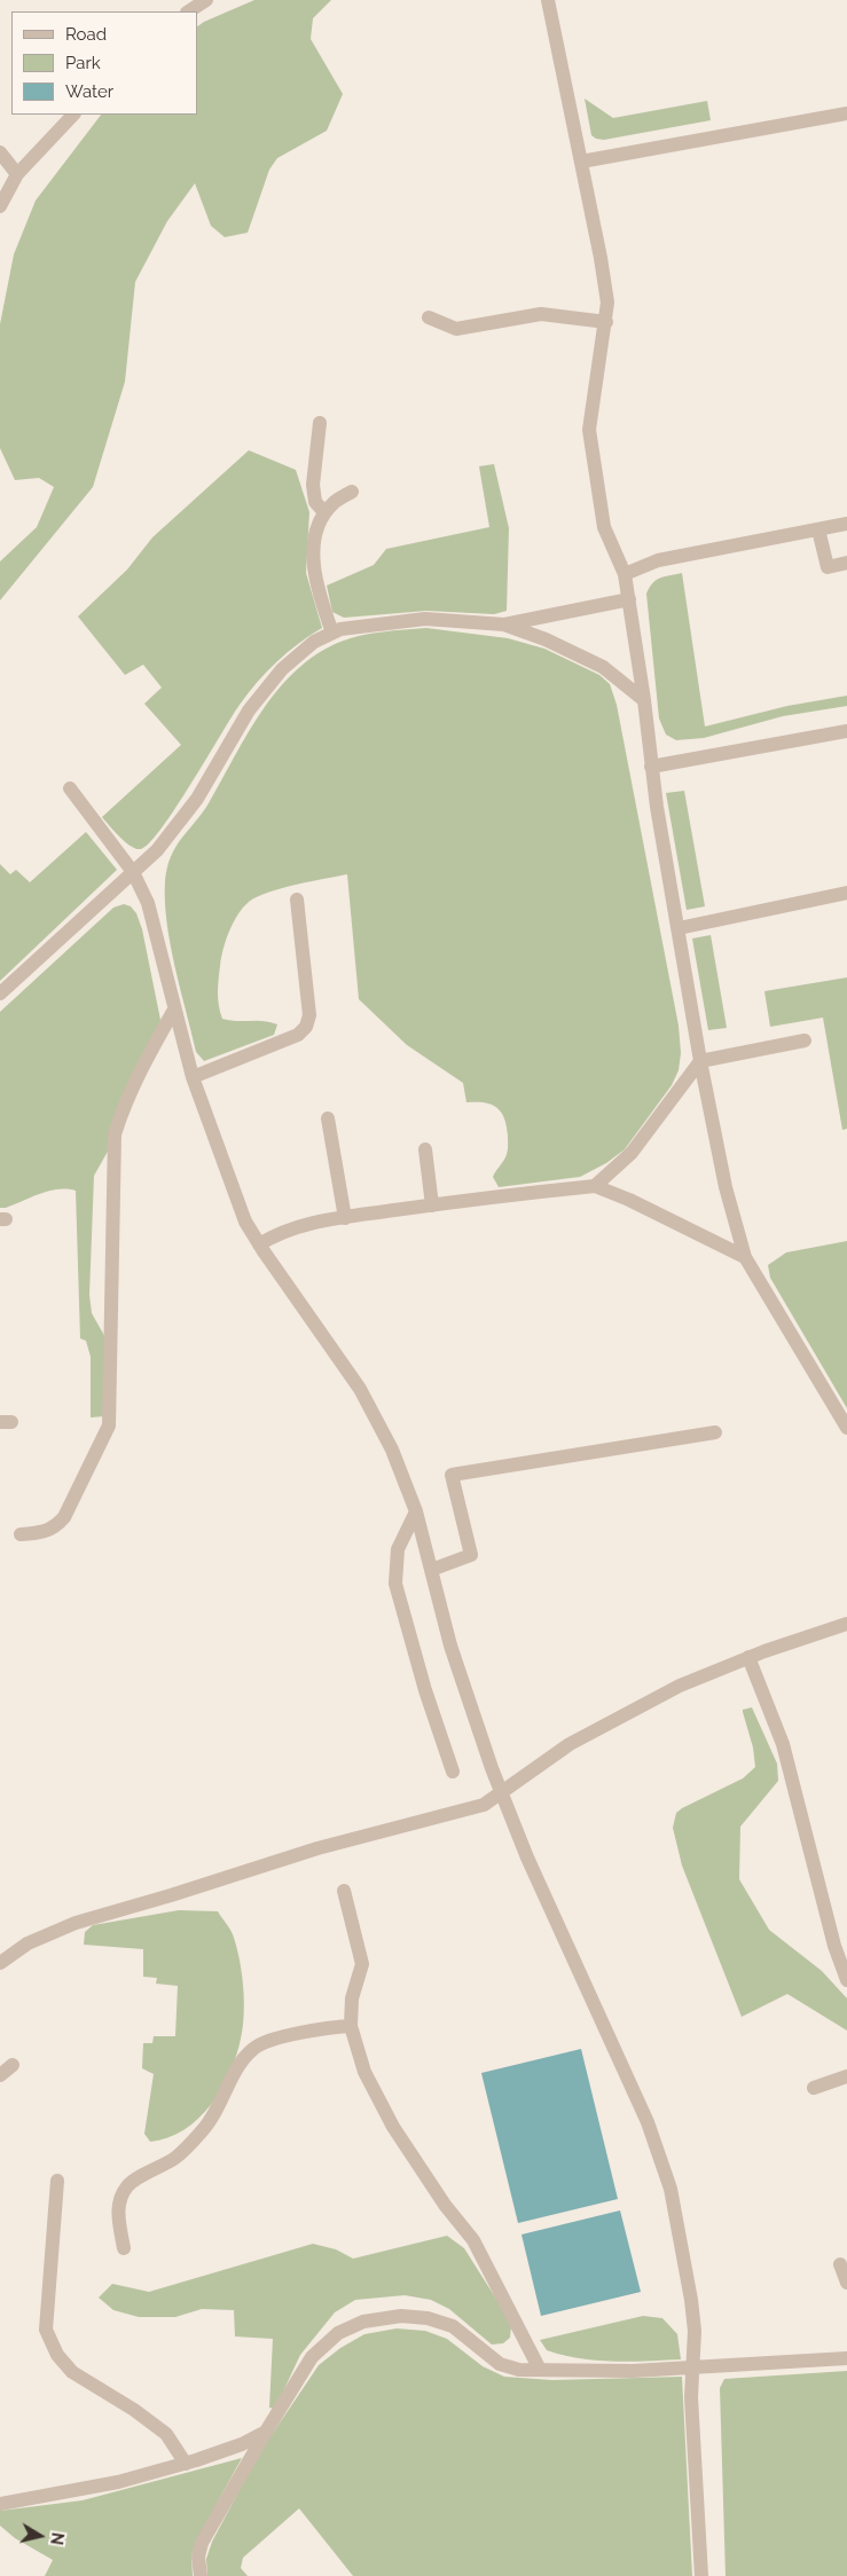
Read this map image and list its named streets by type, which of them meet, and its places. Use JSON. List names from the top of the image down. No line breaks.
{"legend":["Road","Park","Water"],"north":"right"}
